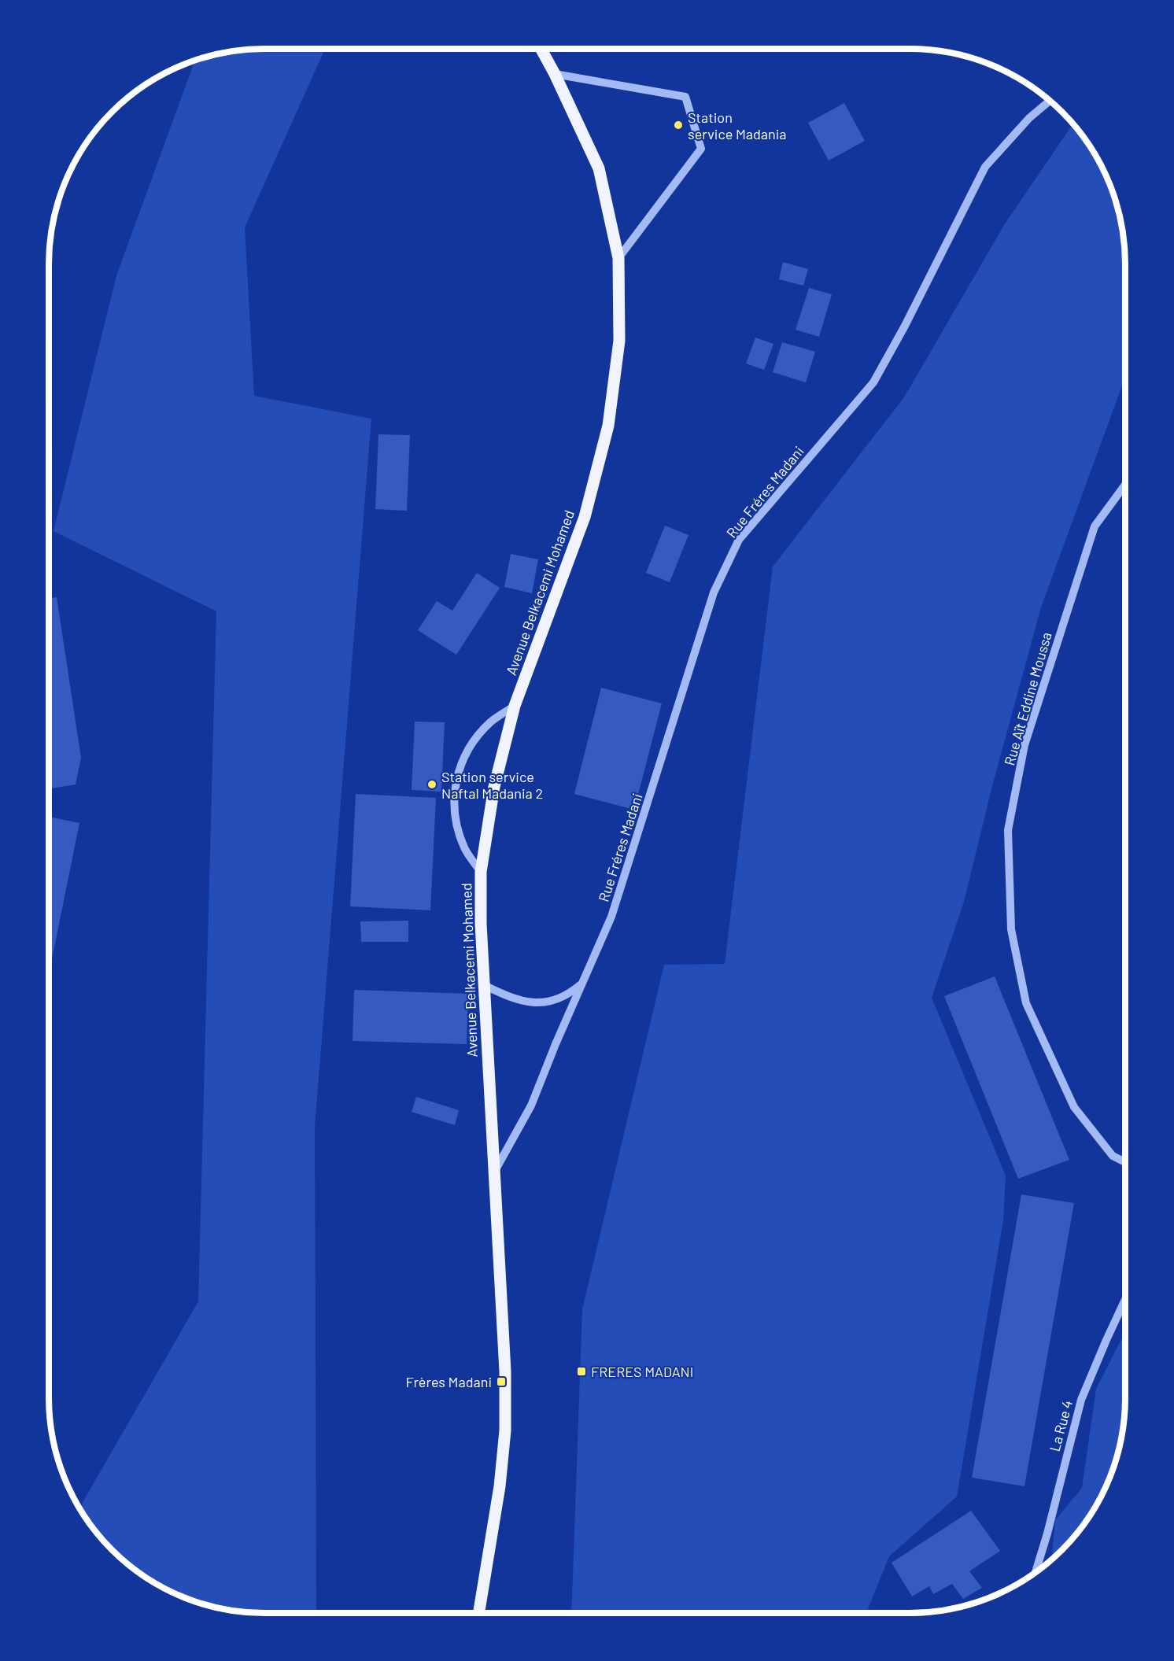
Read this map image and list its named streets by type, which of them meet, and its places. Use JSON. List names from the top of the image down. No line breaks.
{"streets":{"main road":["Avenue Belkacemi Mohamed"],"street":["Rue Fréres Madani","Rue Aït Eddine Moussa","La Rue 4"]},"crossings":[["Rue Fréres Madani","Avenue Belkacemi Mohamed"]],"places":{"other":["Station service Madania","Station service Naftal Madania 2"],"transit":["FRERES MADANI","Frères Madani"]}}
